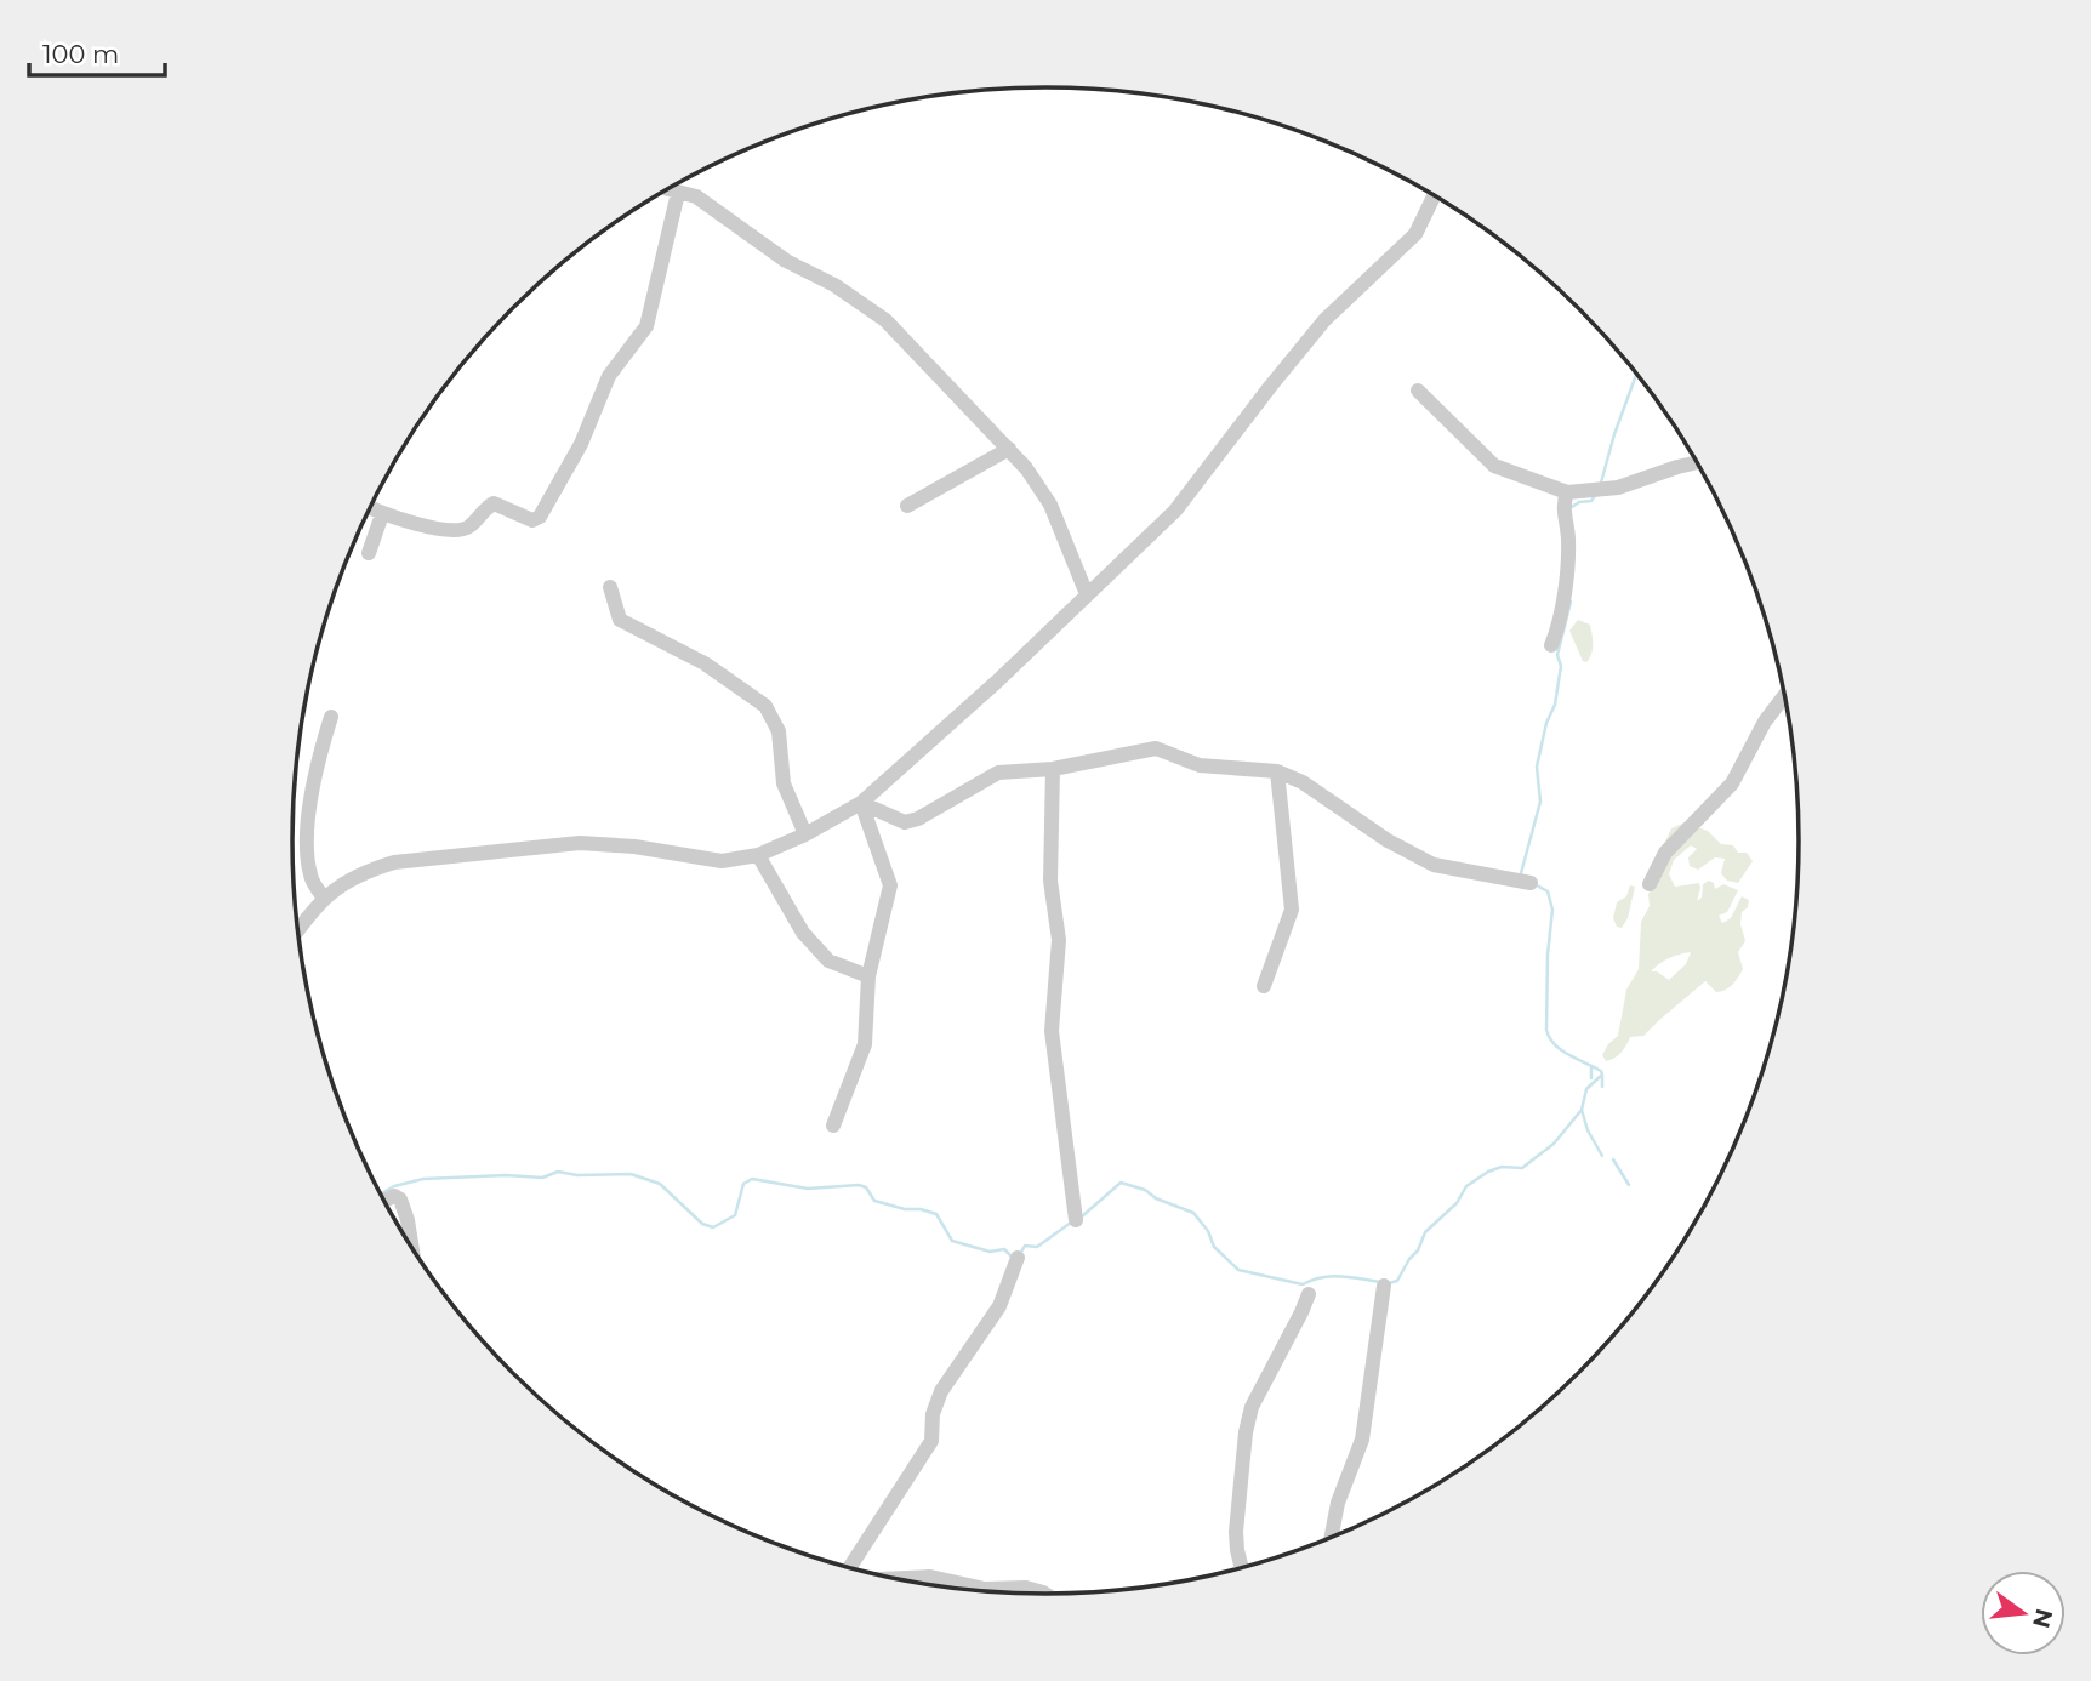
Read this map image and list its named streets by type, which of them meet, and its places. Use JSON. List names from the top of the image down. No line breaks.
{"scale_bar":"100 m","north":"right"}
